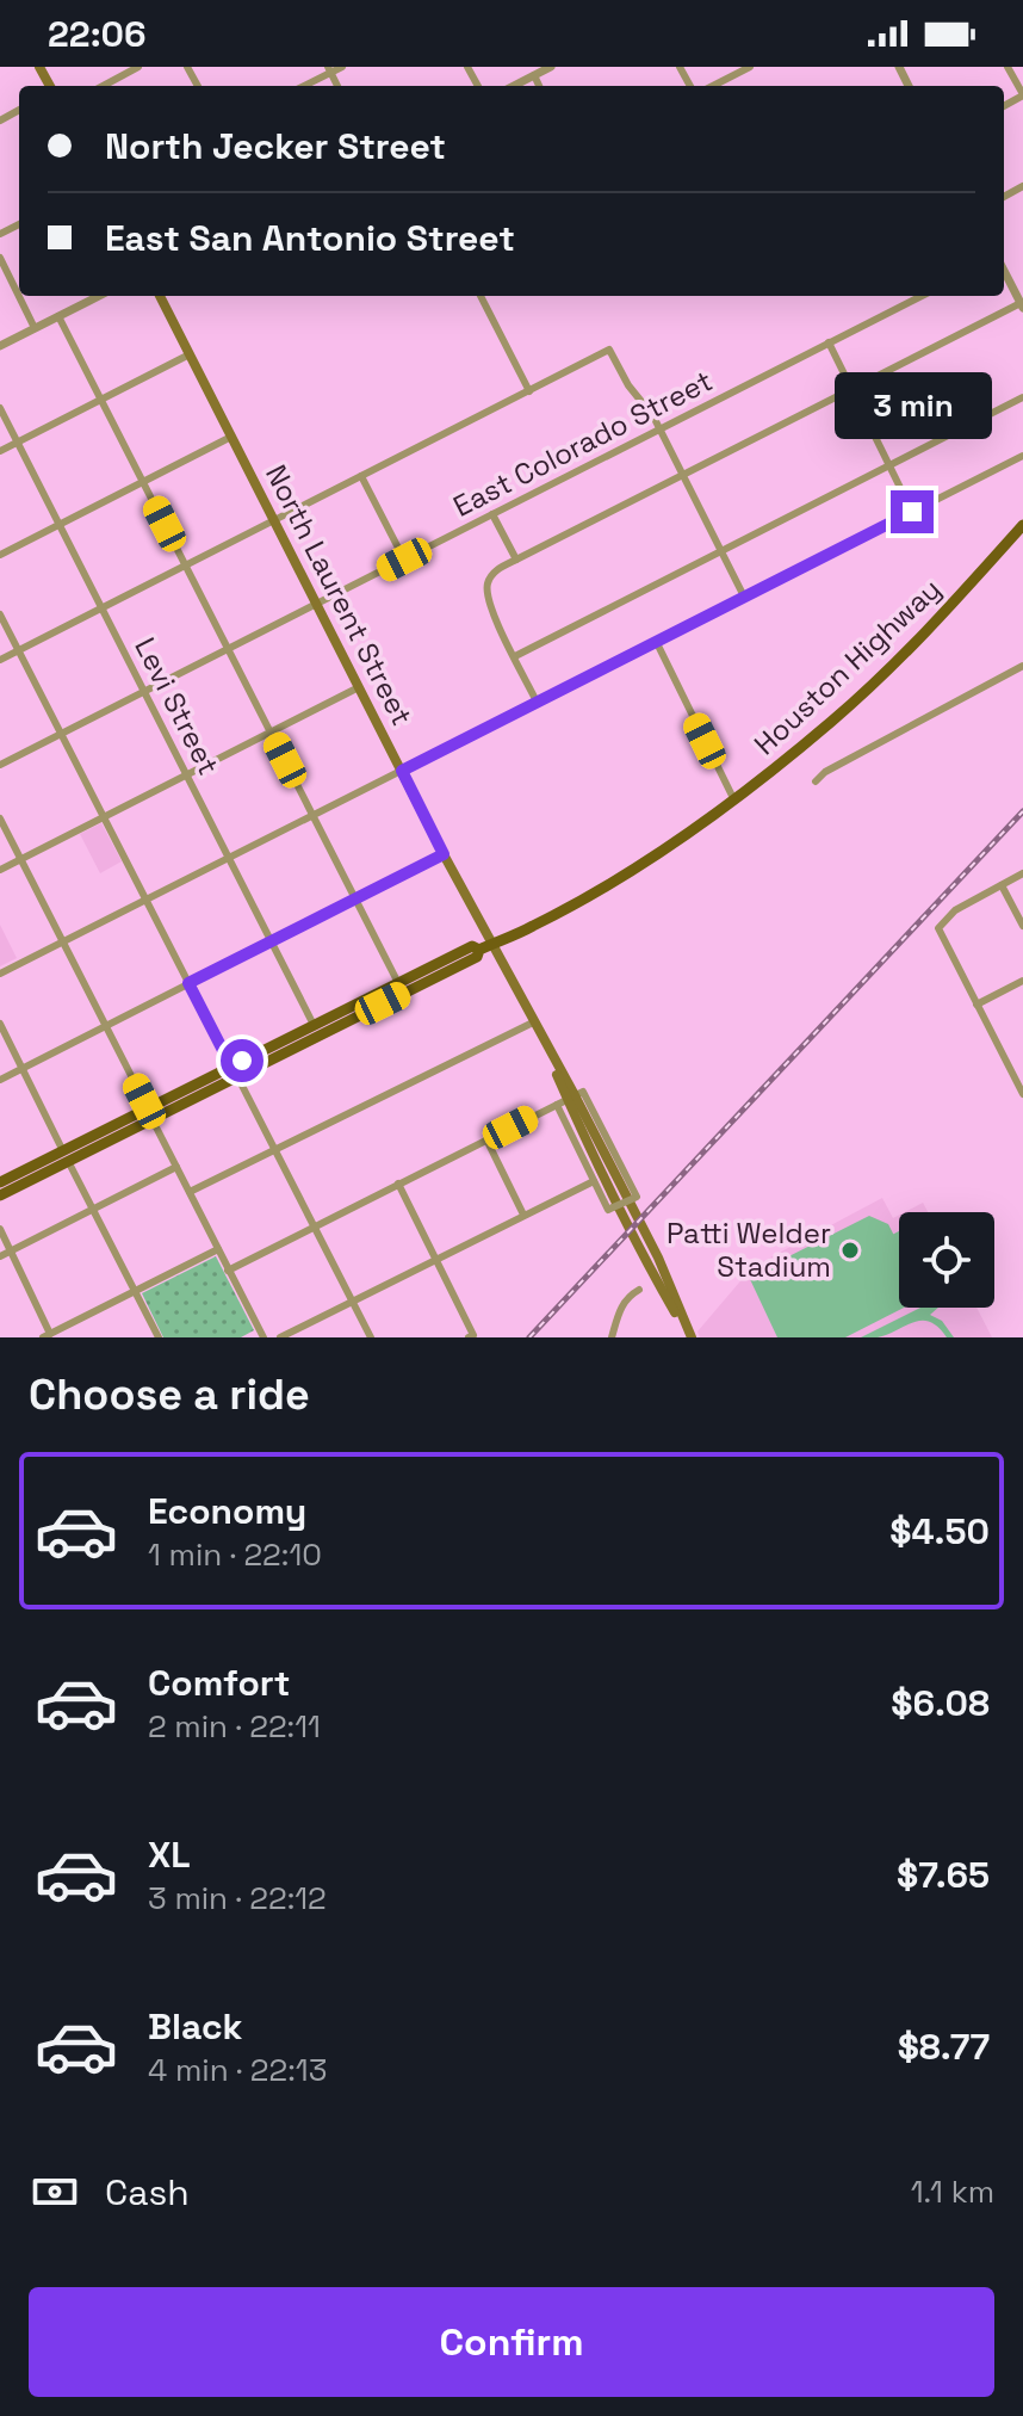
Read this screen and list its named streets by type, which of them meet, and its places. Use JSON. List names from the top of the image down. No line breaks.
{"streets":{"main road":["North Laurent Street","Houston Highway"],"street":["East Colorado Street","Levi Street"]},"crossings":[["East Colorado Street","North Laurent Street"],["East Colorado Street","Levi Street"],["North Laurent Street","Houston Highway"]],"places":["Patti Welder Stadium"],"page":{"status":"22:06","banner":["North Jecker Street","East San Antonio Street"],"bubble":"3 min","heading":"Choose a ride","list":[{"name":"Economy","note":"1 min · 22:10","value":"$4.50"},{"name":"Comfort","note":"2 min · 22:11","value":"$6.08"},{"name":"XL","note":"3 min · 22:12","value":"$7.65"},{"name":"Black","note":"4 min · 22:13","value":"$8.77"}],"pay":["Cash","1.1 km"],"buttons":"Confirm"}}
